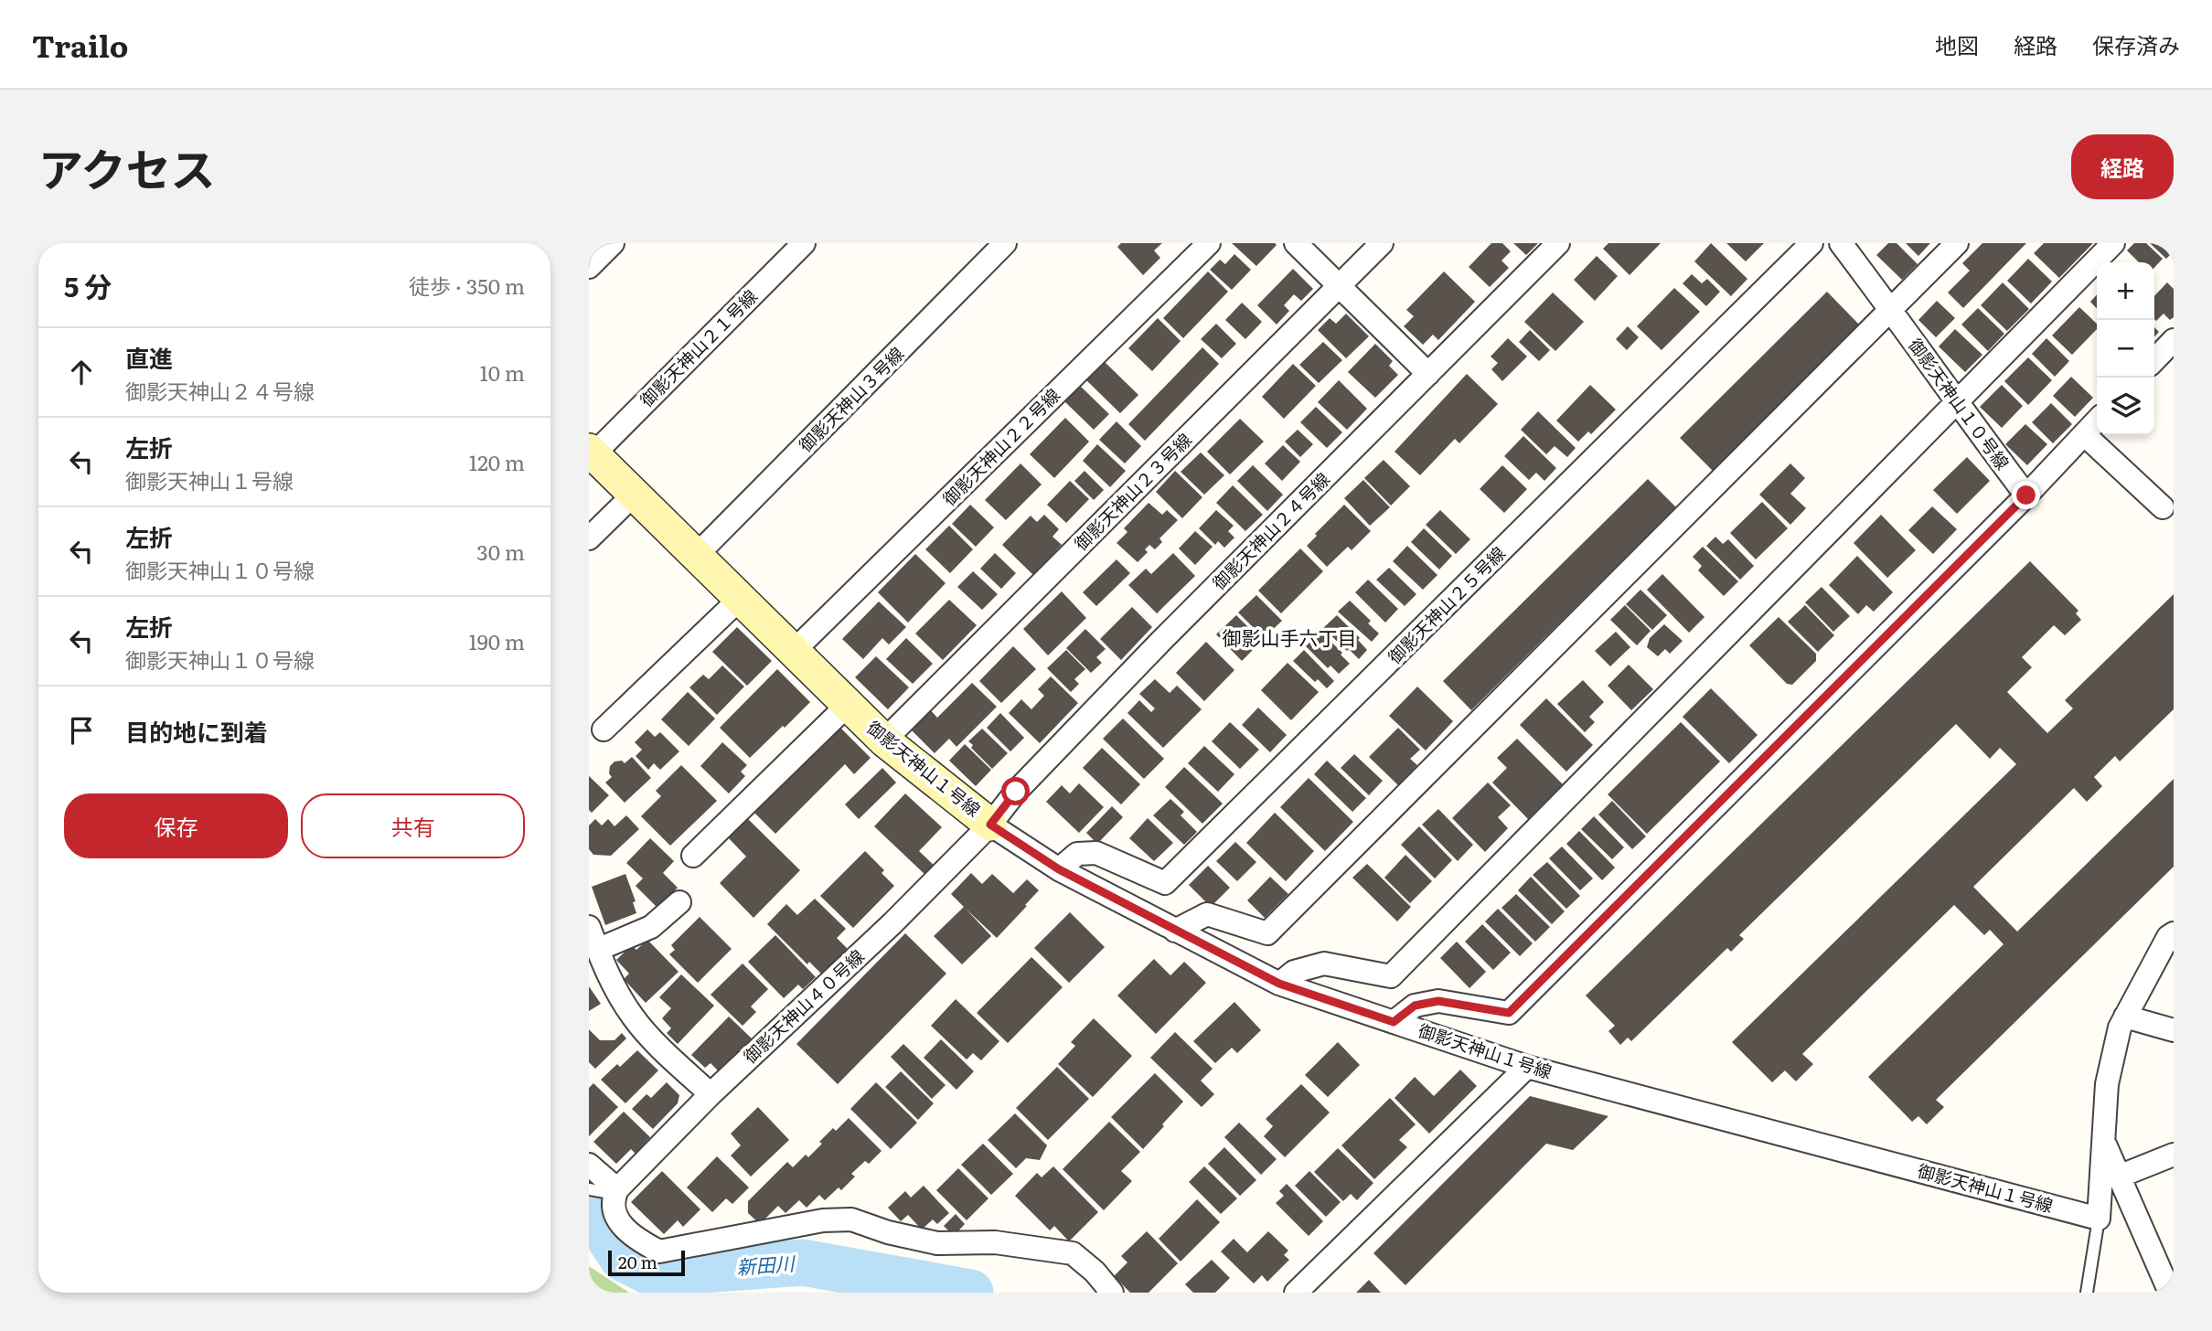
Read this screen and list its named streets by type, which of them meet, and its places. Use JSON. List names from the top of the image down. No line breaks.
{"streets":{"street":["御影天神山２１号線","御影天神山３号線","御影天神山１０号線","御影天神山２２号線","御影天神山２３号線","御影天神山２４号線","御影天神山２５号線","御影天神山１号線","御影天神山４０号線"]},"crossings":[["御影天神山２１号線","御影天神山１号線"],["御影天神山３号線","御影天神山１号線"],["御影天神山２２号線","御影天神山１号線"],["御影天神山２３号線","御影天神山１号線"],["御影天神山２４号線","御影天神山１号線"],["御影天神山２４号線","御影天神山４０号線"],["御影天神山２５号線","御影天神山１号線"],["御影天神山１号線","御影天神山４０号線"]],"districts":["御影山手六丁目"],"water":["新田川"],"scale_bar":"20 m","page":{"header":"Trailo","nav":["地図","経路","保存済み"],"title":"アクセス","buttons":["経路",["保存","共有"]],"heading":["5 分","徒歩 · 350 m"],"map_buttons":["+","−"],"list":[["直進","御影天神山２４号線","10 m"],["左折","御影天神山１号線","120 m"],["左折","御影天神山１０号線","30 m"],["左折","御影天神山１０号線","190 m"],"目的地に到着"],"scale":"20 m"}}
